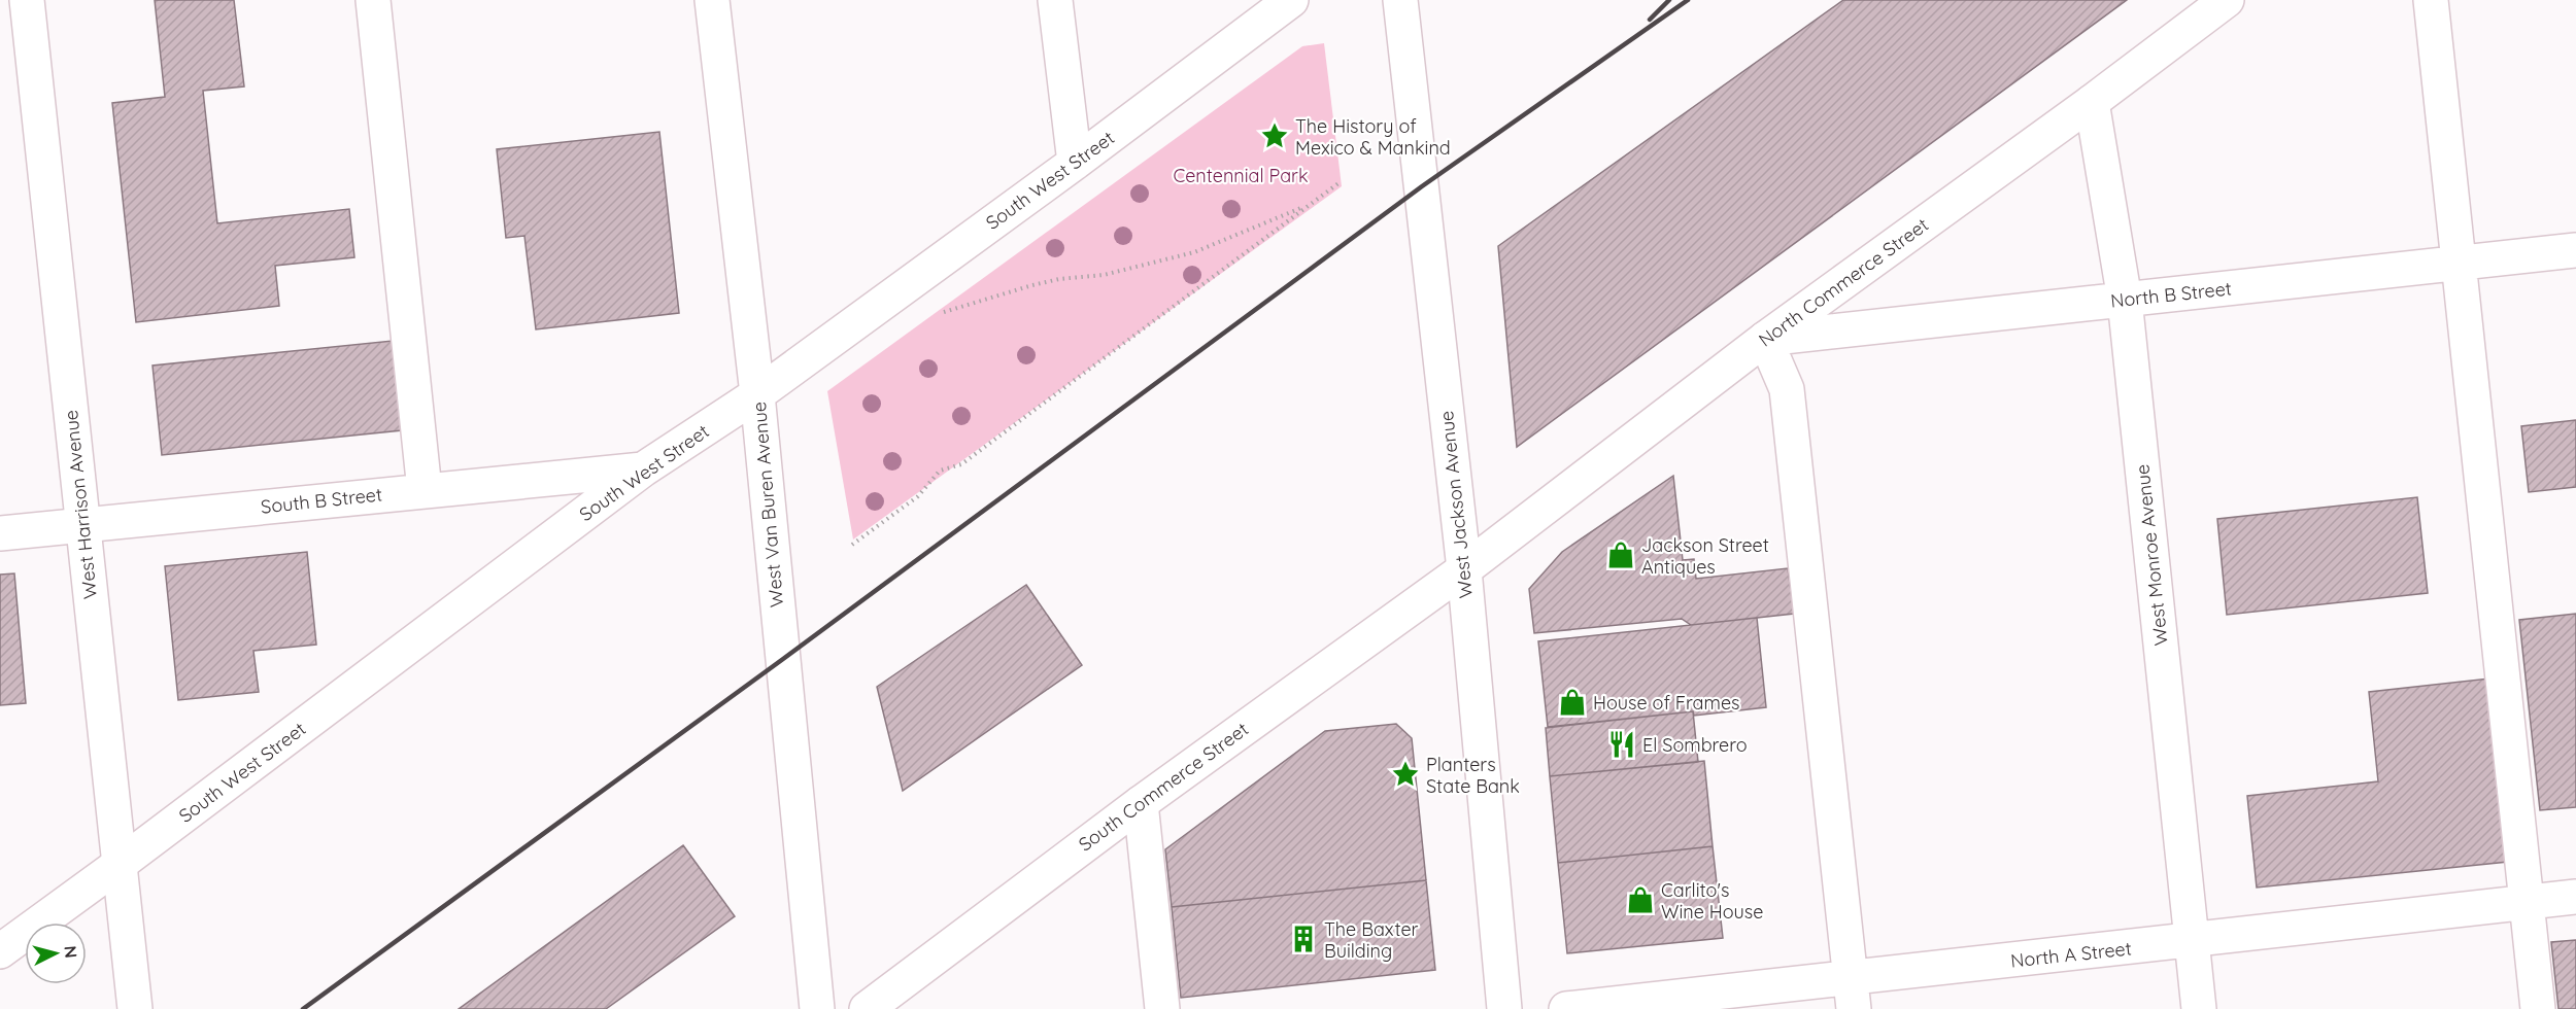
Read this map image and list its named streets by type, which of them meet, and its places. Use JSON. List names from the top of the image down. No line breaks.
{"streets":{"street":["South West Street","North Commerce Street","North B Street","South B Street","West Harrison Avenue","West Van Buren Avenue","West Jackson Avenue","West Monroe Avenue","South Commerce Street","North A Street"]},"crossings":[["South West Street","South B Street"],["South West Street","West Harrison Avenue"],["South West Street","West Van Buren Avenue"],["North Commerce Street","North B Street"],["North Commerce Street","West Jackson Avenue"],["North Commerce Street","West Monroe Avenue"],["North Commerce Street","South Commerce Street"],["North B Street","West Monroe Avenue"],["South B Street","West Harrison Avenue"],["West Jackson Avenue","South Commerce Street"],["West Monroe Avenue","North A Street"]],"parks":["Centennial Park"],"places":{"place":["The History of Mexico & Mankind","Planters State Bank"],"shop":["Jackson Street Antiques","House of Frames","Carlito's Wine House"],"restaurant":["El Sombrero"],"building":["The Baxter Building"]},"north":"right"}
